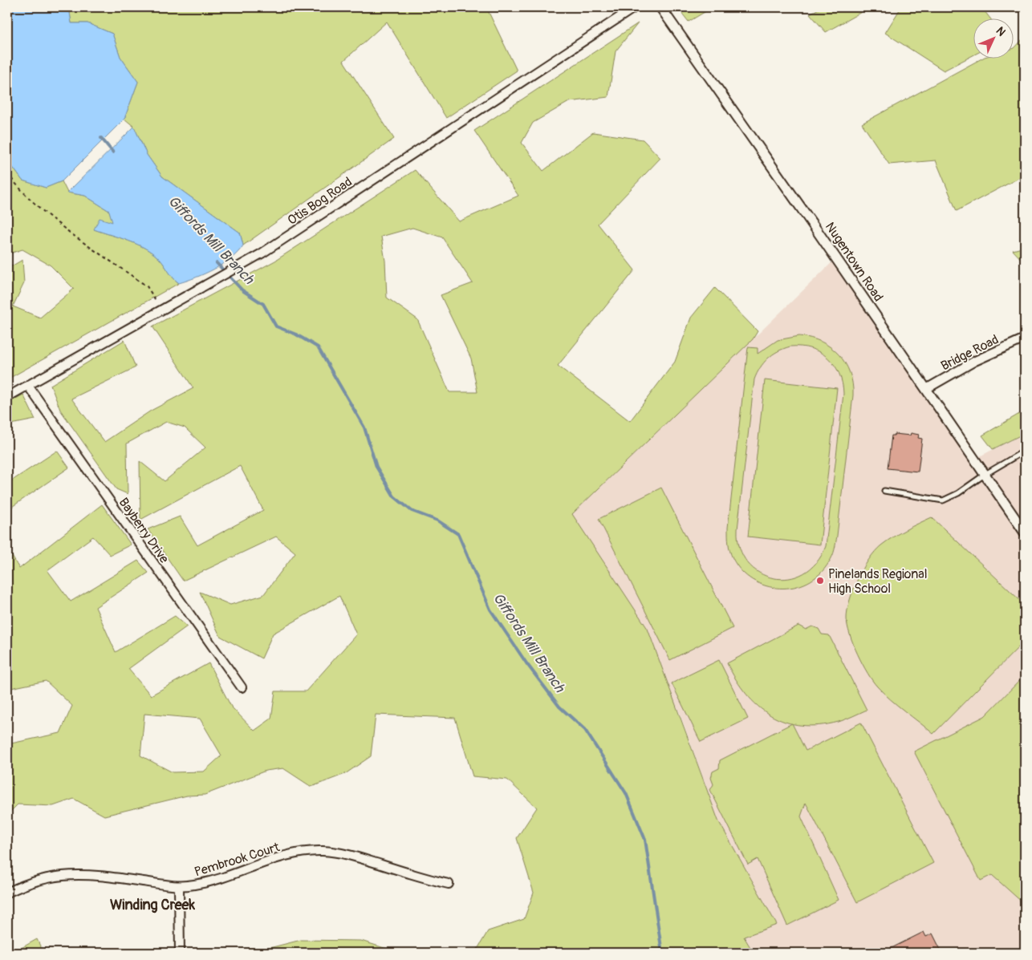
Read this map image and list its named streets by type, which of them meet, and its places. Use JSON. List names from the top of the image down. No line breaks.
{"streets":{"street":["Otis Bog Road","Nugentown Road","Bridge Road","Bayberry Drive","Pembrook Court"]},"crossings":[["Otis Bog Road","Bayberry Drive"],["Nugentown Road","Bridge Road"]],"districts":["Winding Creek"],"water":["Giffords Mill Branch"],"places":["Pinelands Regional High School"],"north":"top right"}
